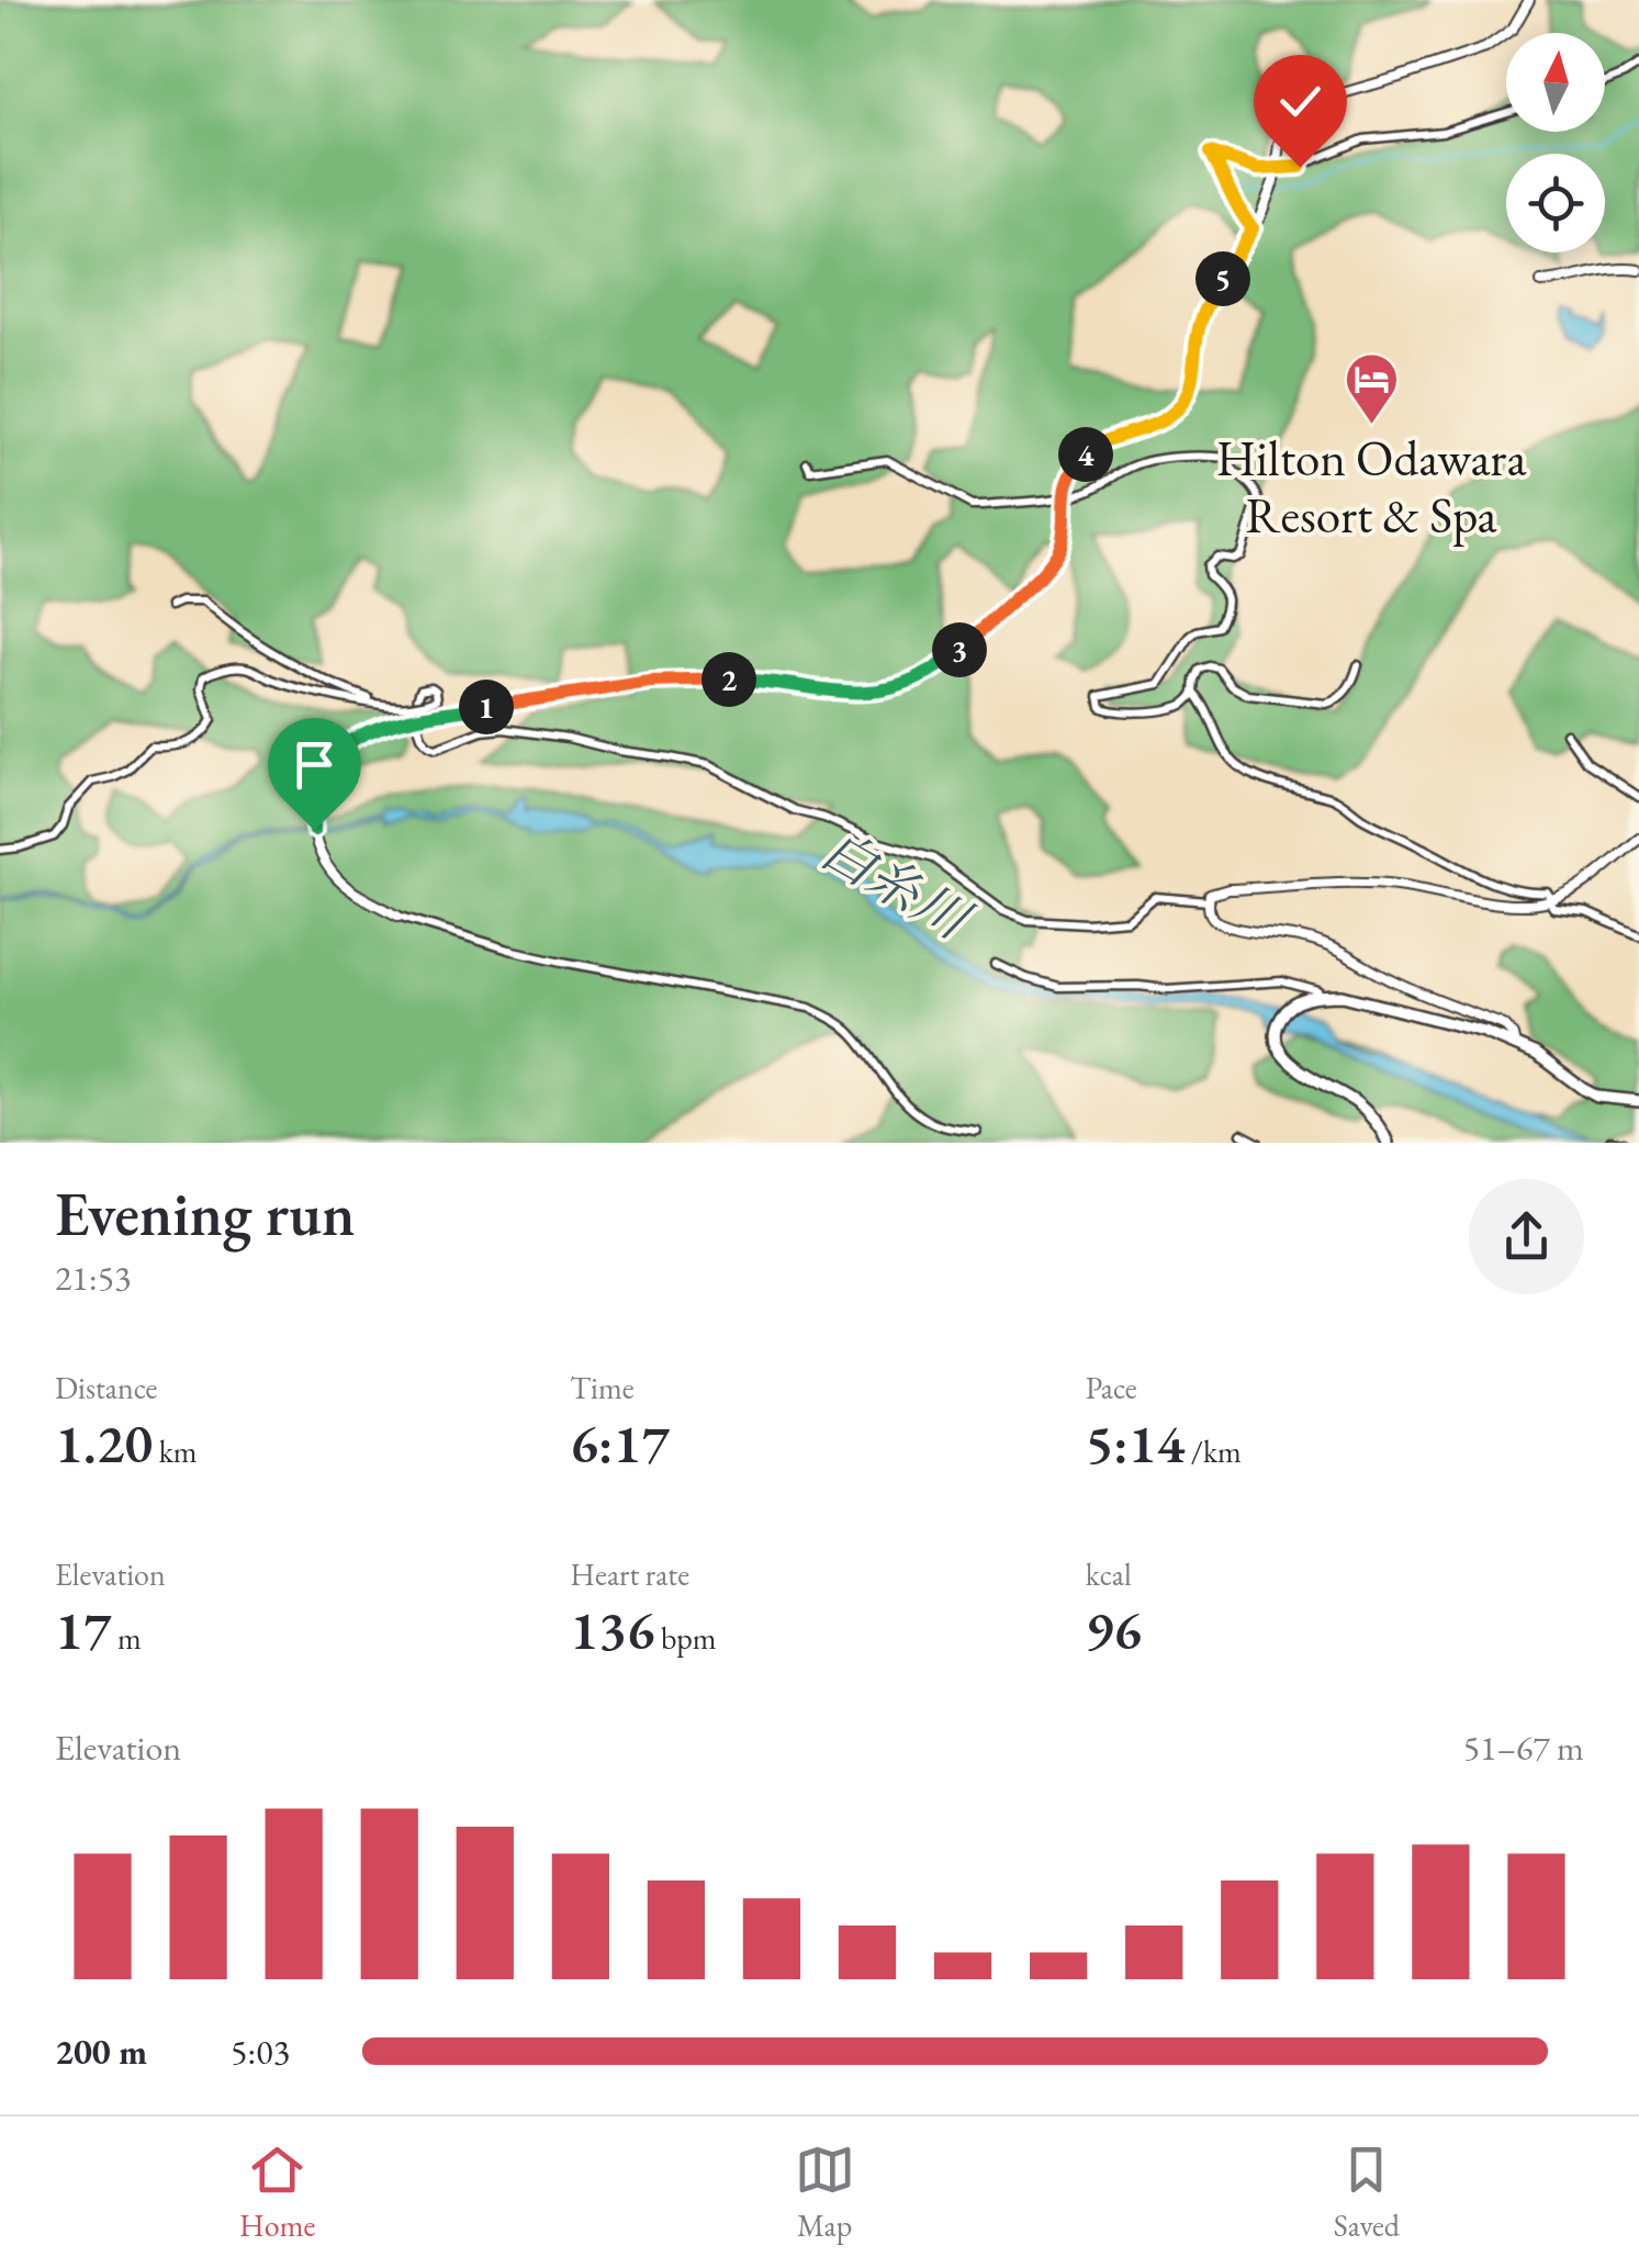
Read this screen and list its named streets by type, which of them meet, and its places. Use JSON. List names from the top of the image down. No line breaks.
{"water":["白糸川"],"places":{"hotel":["Hilton Odawara Resort & Spa"]},"north":"top","page":{"pins":["5","4","3","2","1"],"heading":["Evening run","21:53"],"stats":[["Distance","1.20 km"],["Time","6:17"],["Pace","5:14 /km"],["Elevation","17 m"],["Heart rate","136 bpm"],["kcal","96"]],"chart":["Elevation","51–67 m"],"list":[{"name":"200 m","note":"5:03"}],"tabs":["Home","Map","Saved"]}}
